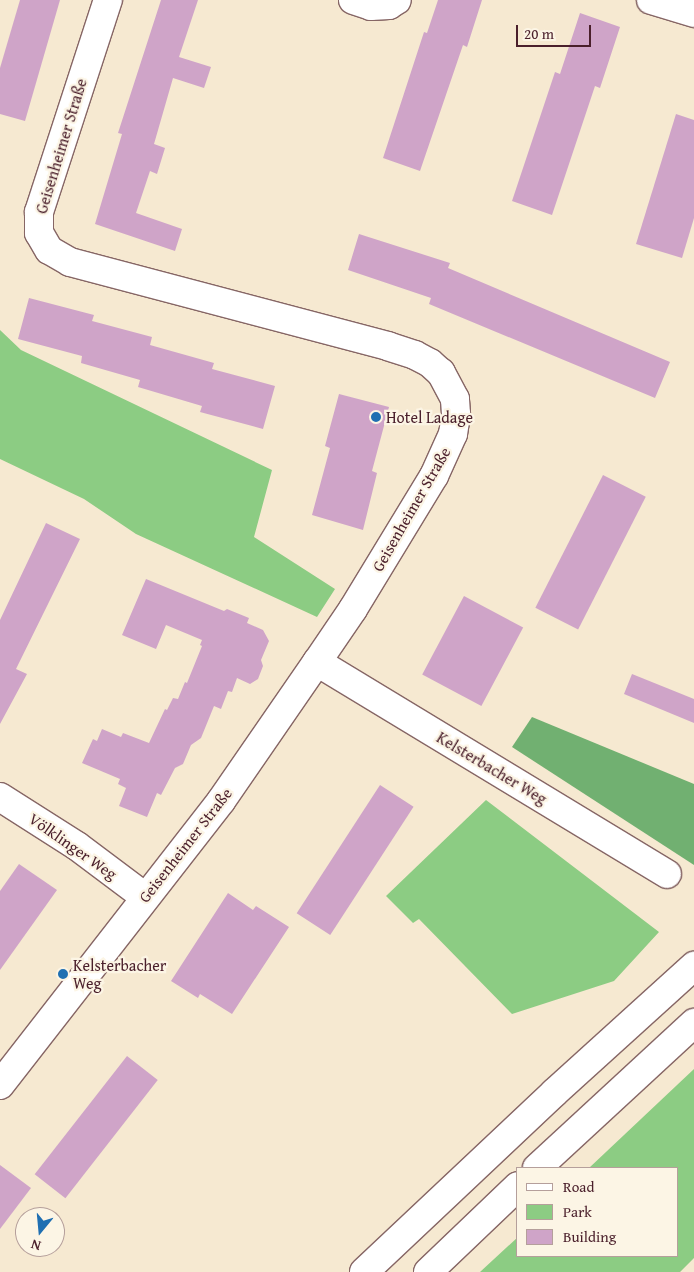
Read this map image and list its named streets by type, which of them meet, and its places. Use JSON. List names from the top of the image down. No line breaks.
{"streets":{"main road":["Geisenheimer Straße","Kelsterbacher Weg","Völklinger Weg"]},"crossings":[["Geisenheimer Straße","Kelsterbacher Weg"],["Geisenheimer Straße","Völklinger Weg"]],"places":["Hotel Ladage","Kelsterbacher Weg"],"legend":["Road","Park","Building"],"scale_bar":"20 m","north":"bottom"}
